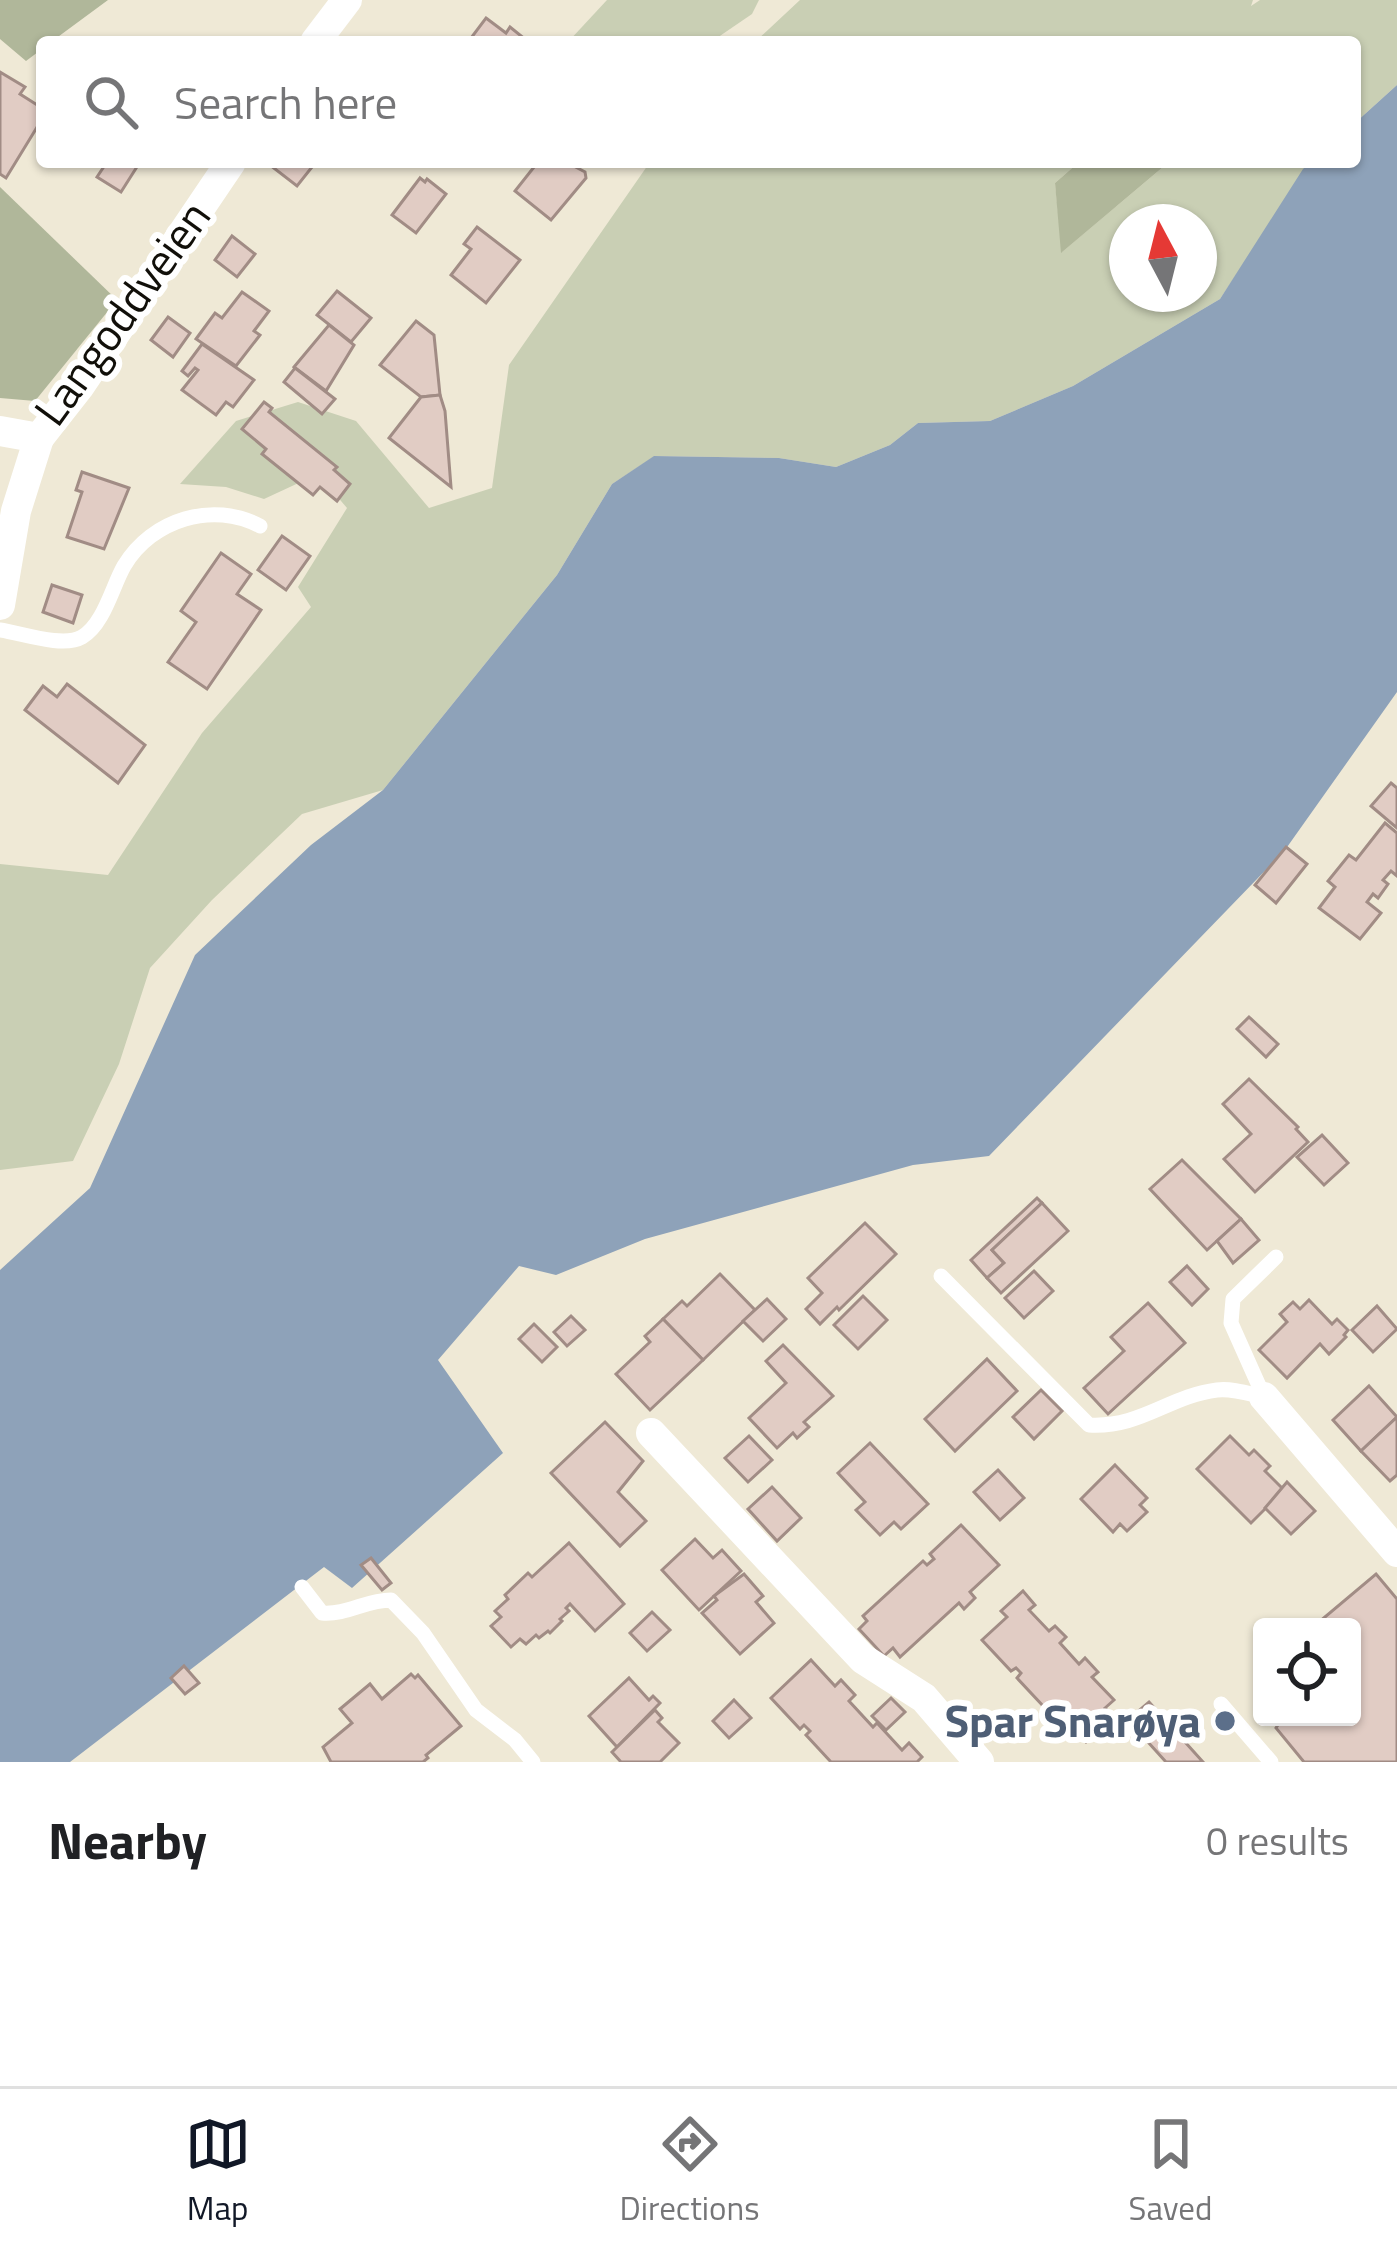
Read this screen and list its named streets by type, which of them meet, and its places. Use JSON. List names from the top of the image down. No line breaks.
{"streets":{"street":["Langoddveien"]},"places":["Spar Snarøya"],"north":"top","page":{"search":"Search here","heading":["Nearby","0 results"],"nav":["Map","Directions","Saved"]}}
